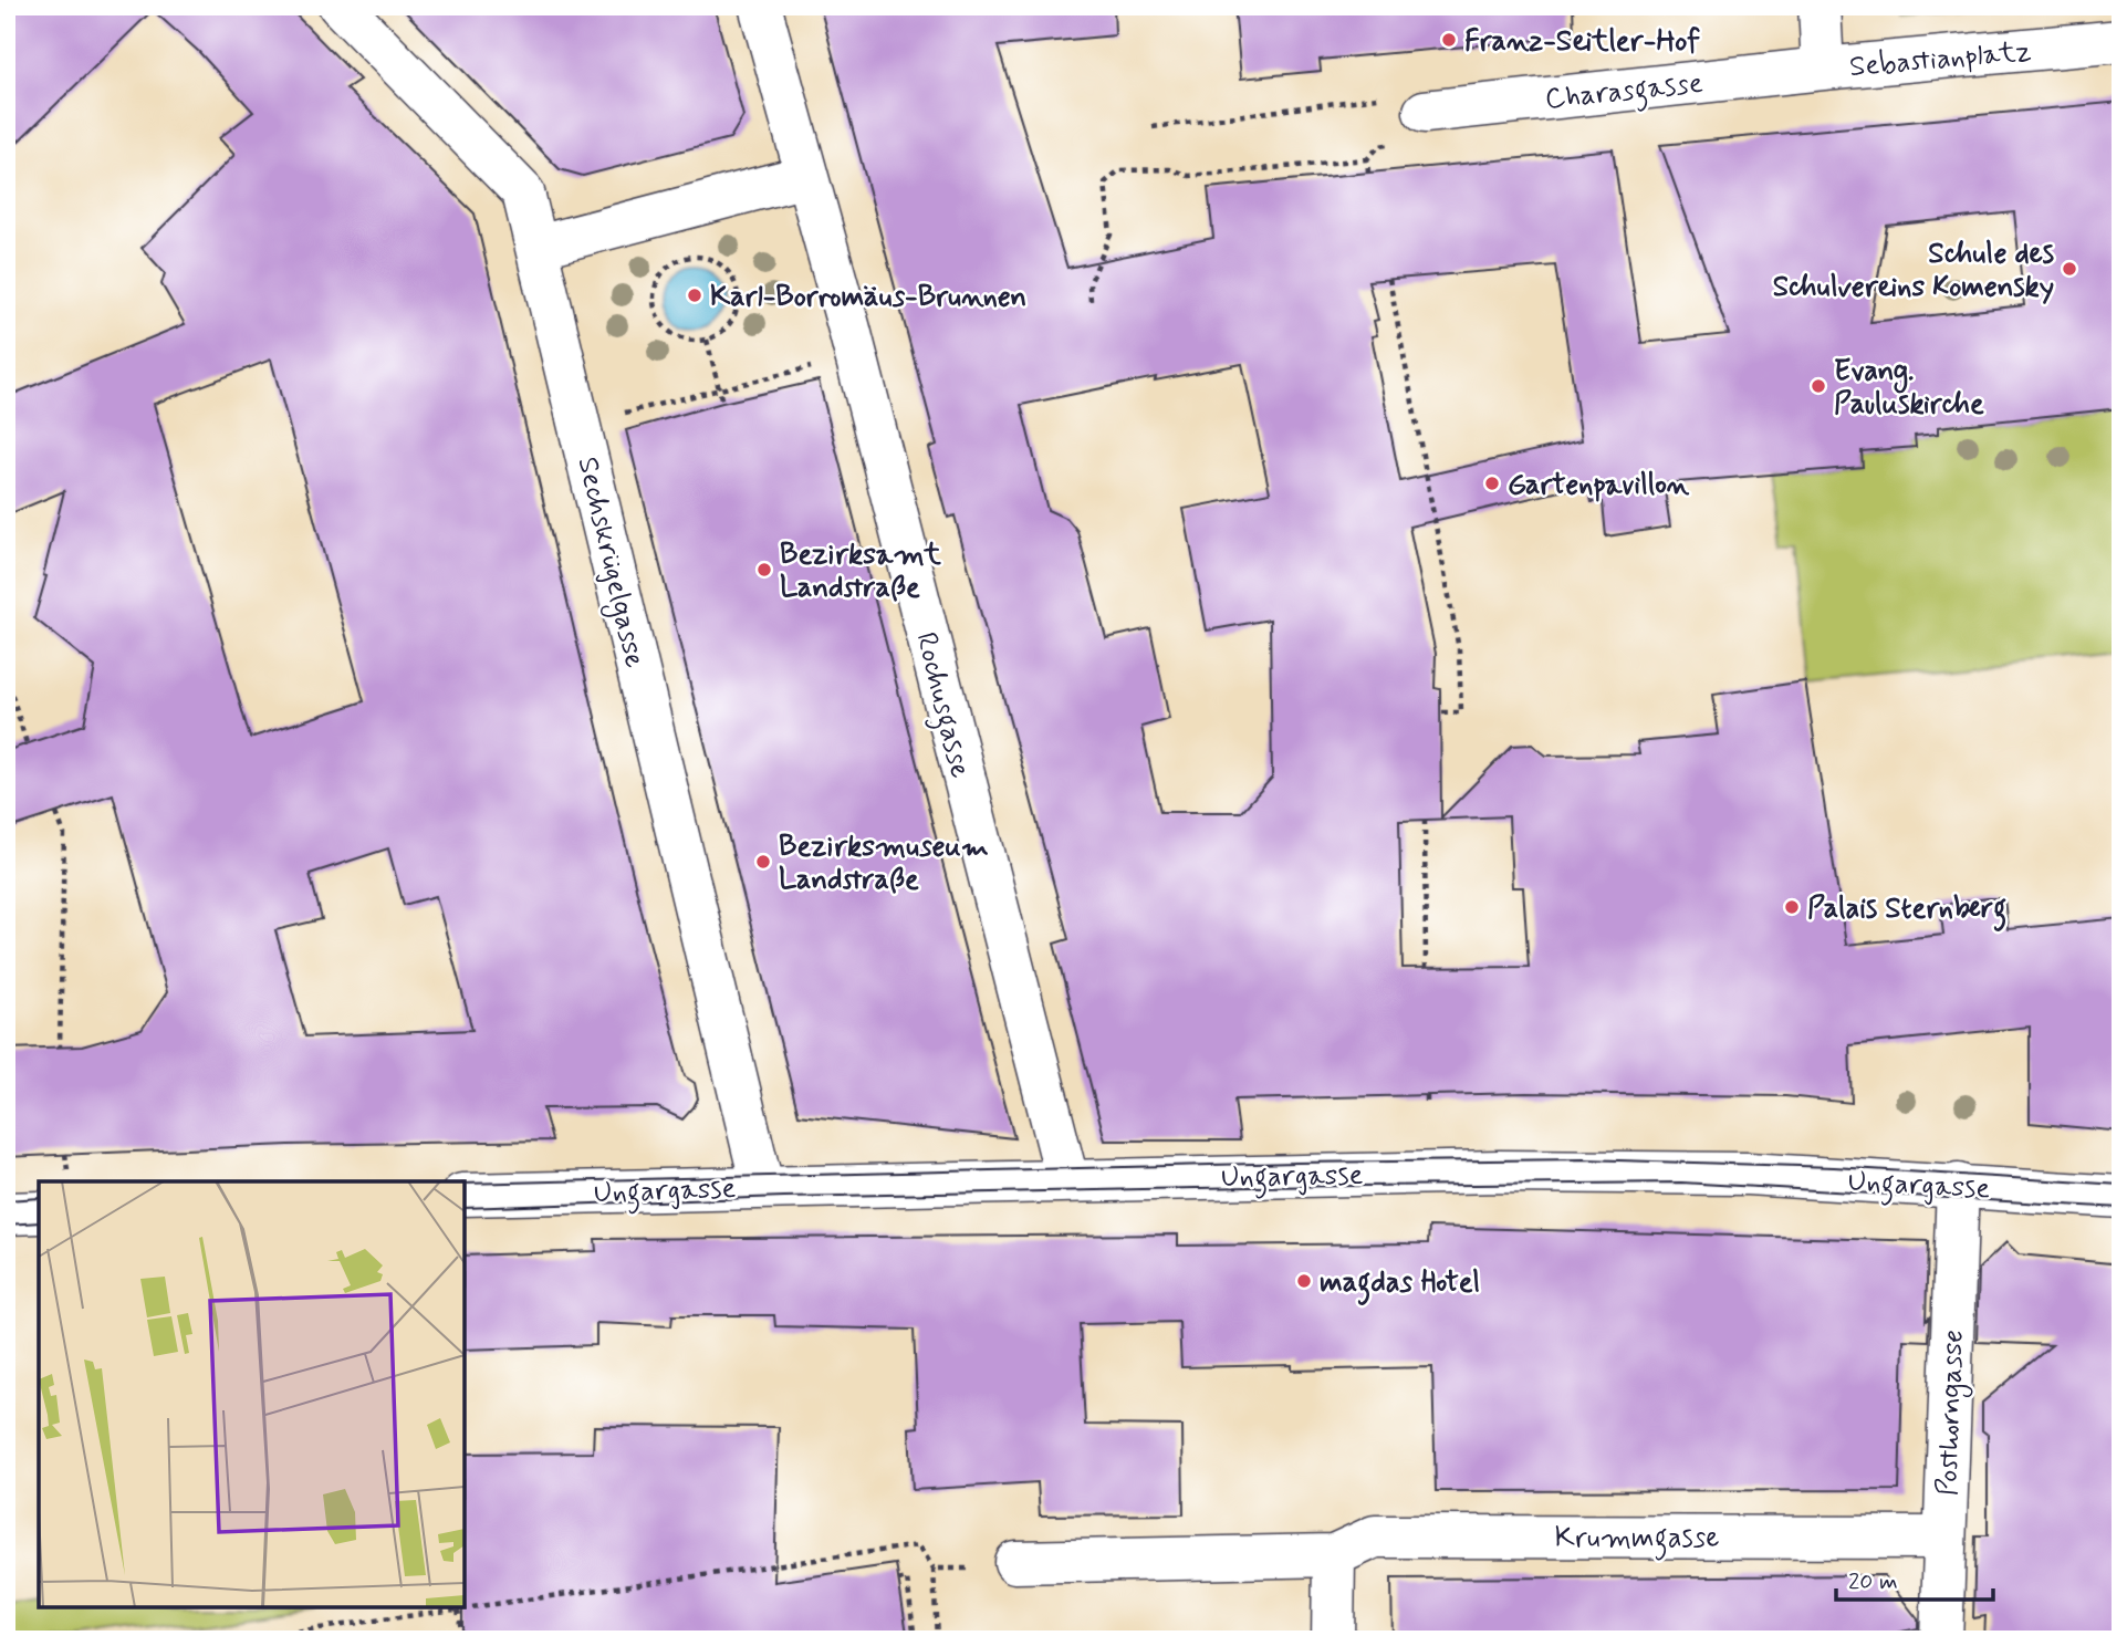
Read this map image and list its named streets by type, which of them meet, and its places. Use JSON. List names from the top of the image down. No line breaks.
{"streets":{"street":["Sebastianplatz","Charasgasse","Sechskrügelgasse","Rochusgasse","Ungargasse","Posthorngasse","Krummgasse"]},"crossings":[["Sebastianplatz","Charasgasse"],["Sechskrügelgasse","Ungargasse"],["Rochusgasse","Ungargasse"],["Ungargasse","Posthorngasse"],["Posthorngasse","Krummgasse"]],"places":["Franz-Seitler-Hof","Schule des Schulvereins Komensky","Karl-Borromäus-Brunnen","Evang. Pauluskirche","Gartenpavillon","Bezirksamt Landstraße","Bezirksmuseum Landstraße","Palais Sternberg","magdas Hotel"],"scale_bar":"20 m"}
